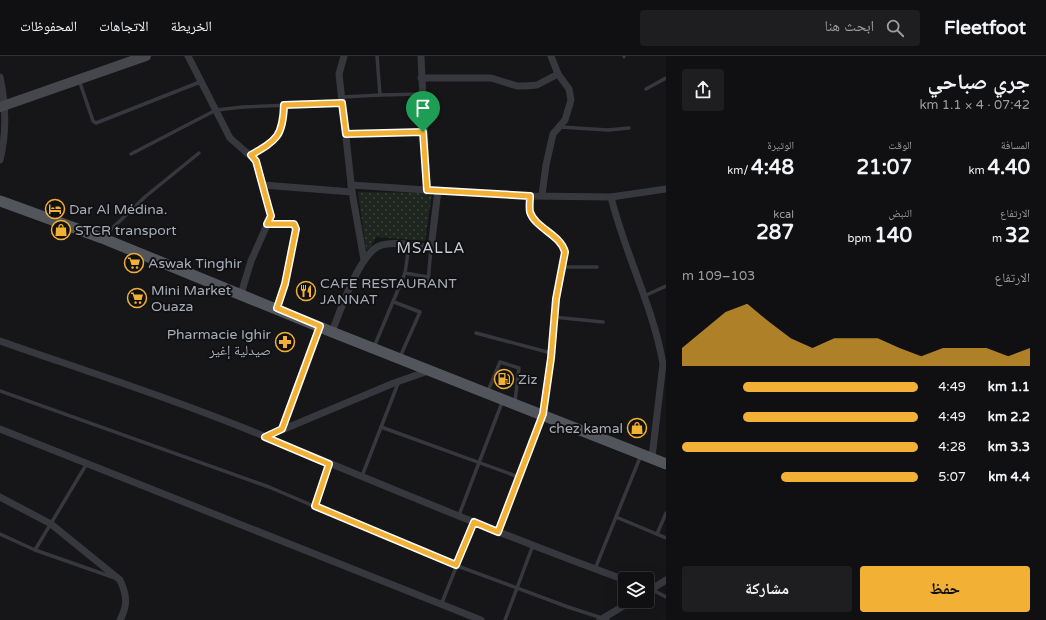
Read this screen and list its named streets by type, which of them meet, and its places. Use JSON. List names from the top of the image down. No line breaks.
{"districts":["MSALLA"],"places":{"hotel":["Dar Al Médina."],"shop":["STCR transport","chez kamal"],"supermarket":["Aswak Tinghir","Mini Market Ouaza"],"restaurant":["CAFE RESTAURANT JANNAT"],"pharmacy":["Pharmacie Ighir صيدلية إغير"],"fuel station":["Ziz"]},"page":{"header":"Fleetfoot","search":"ابحث هنا","nav":["الخريطة","الاتجاهات","المحفوظات"],"heading":["جري صباحي","07:42 · 4 × 1.1 km"],"stats":[["المسافة","4.40 km"],["الوقت","21:07"],["الوتيرة","4:48 /km"],["الارتفاع","32 m"],["النبض","140 bpm"],["kcal","287"]],"chart":["الارتفاع","103–109 m"],"list":[{"name":"1.1 km","note":"4:49"},{"name":"2.2 km","note":"4:49"},{"name":"3.3 km","note":"4:28"},{"name":"4.4 km","note":"5:07"}],"buttons":["حفظ","مشاركة"]}}
